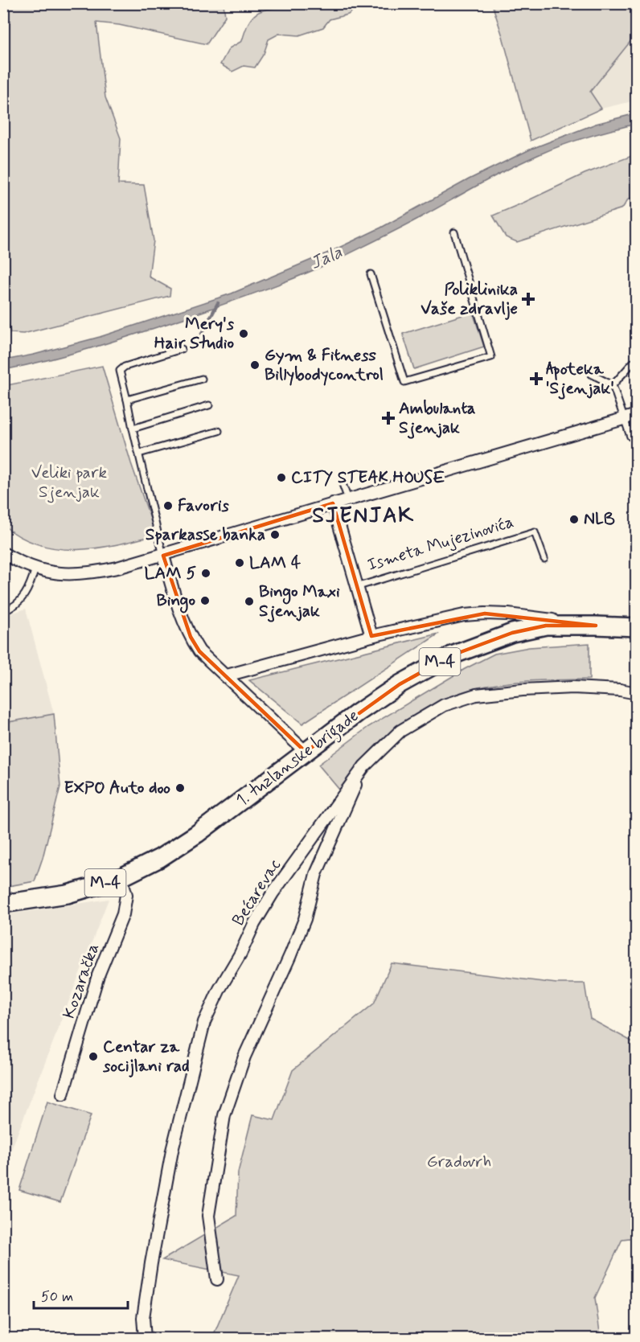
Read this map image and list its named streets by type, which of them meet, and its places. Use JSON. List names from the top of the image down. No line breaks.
{"streets":{"main road":["M-4","1. tuzlanske brigade"],"street":["Ismeta Mujezinovića","Bećarevac","Kozaračka"]},"crossings":[["1. tuzlanske brigade","Kozaračka"]],"districts":["SJENJAK"],"water":["Jala"],"parks":["Veliki park Sjenjak","Gradovrh"],"places":{"health":["Poliklinika Vaše zdravlje","Apoteka 'Sjenjak'","Ambulanta Sjenjak"],"other":["Mery's Hair Studio","Gym & Fitness Billybodycontrol","CITY STEAK HOUSE","Favoris","NLB","Sparkasse banka","LAM 4","LAM 5","Bingo","Bingo Maxi Sjenjak","EXPO Auto doo","Centar za socijlani rad"]},"scale_bar":"50 m"}
